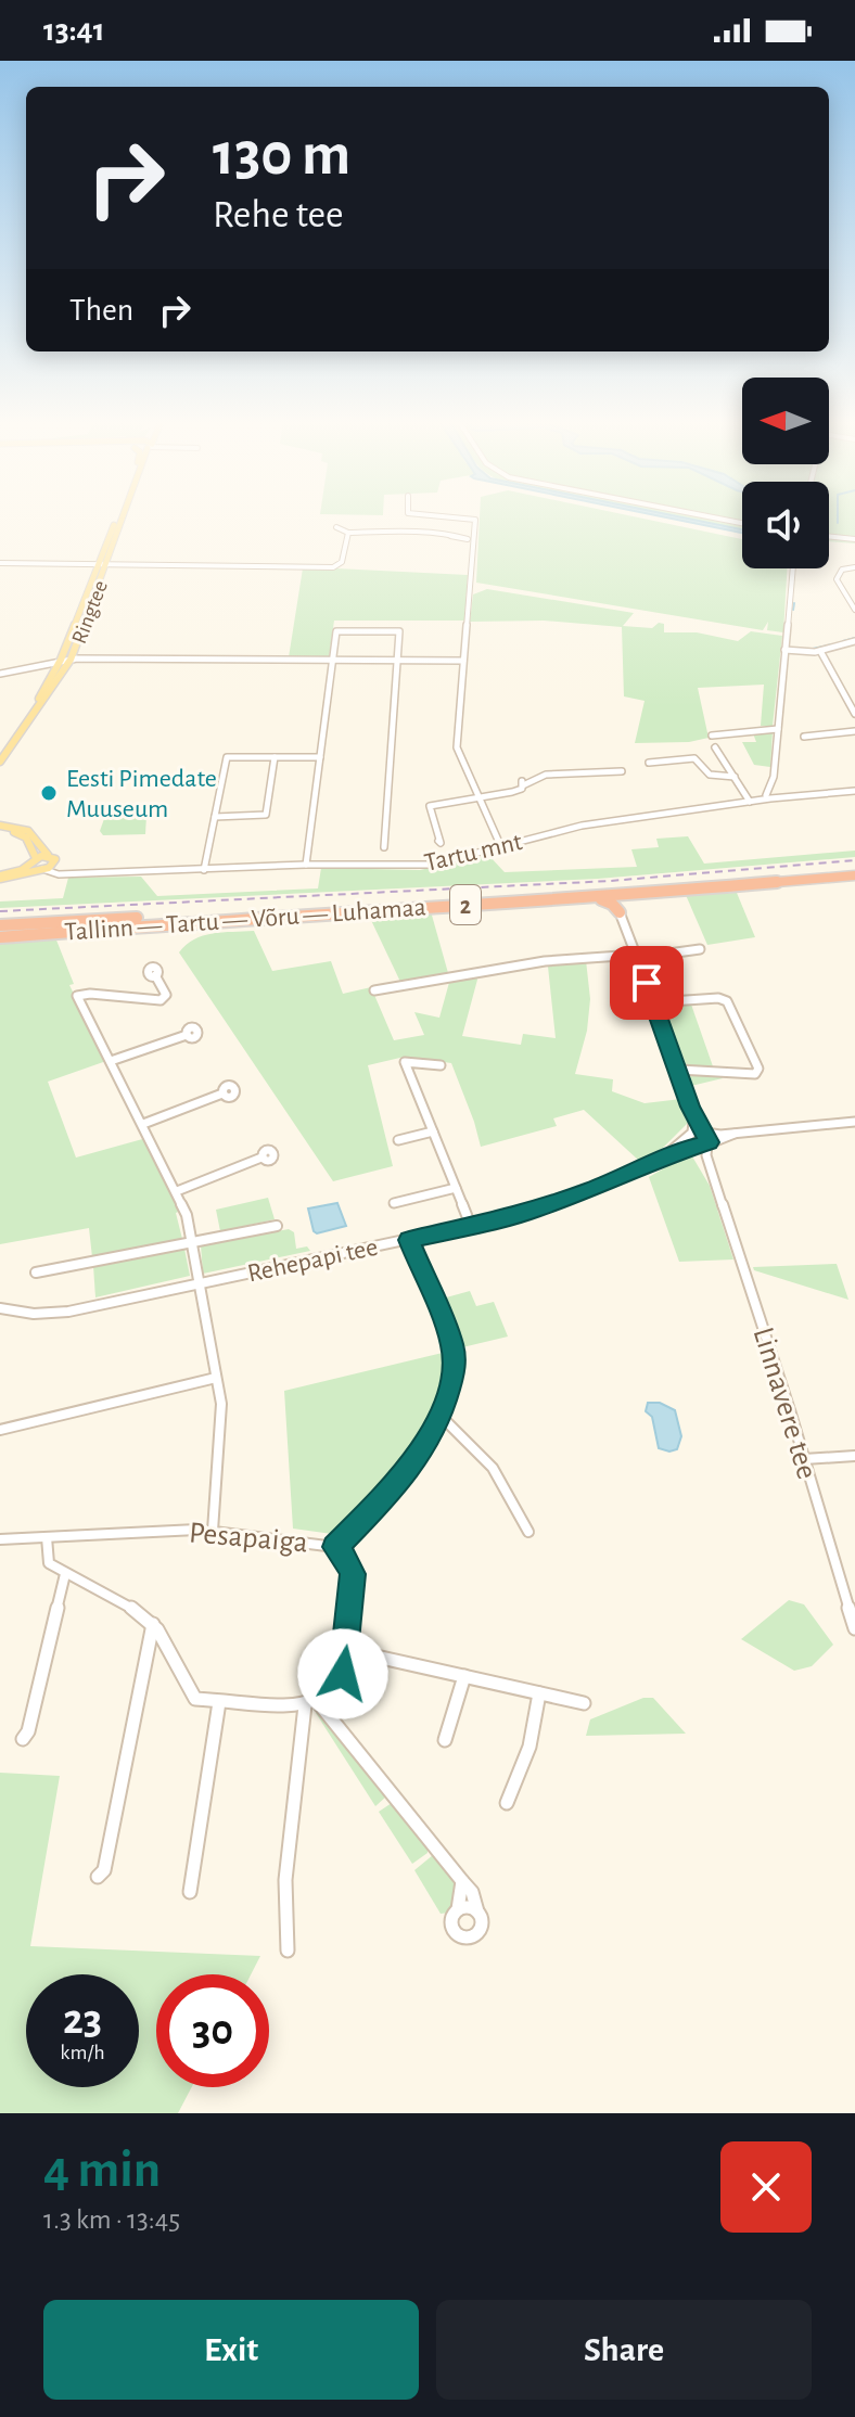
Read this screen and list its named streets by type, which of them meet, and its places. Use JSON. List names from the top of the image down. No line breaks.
{"streets":{"highway":["2","Tallinn — Tartu — Võru — Luhamaa"],"main road":["Ringtee"],"street":["Tartu mnt","Rehepapi tee","Linnavere tee","Pesapaiga"]},"crossings":[["Rehepapi tee","Linnavere tee"]],"places":["Eesti Pimedate Muuseum"],"north":"left","page":{"status":"13:41","turn":["130 m","Rehe tee"],"then":"Then","speed":"23 km/h","limit":"30","heading":["4 min","1.3 km · 13:45"],"buttons":["Exit","Share"]}}
